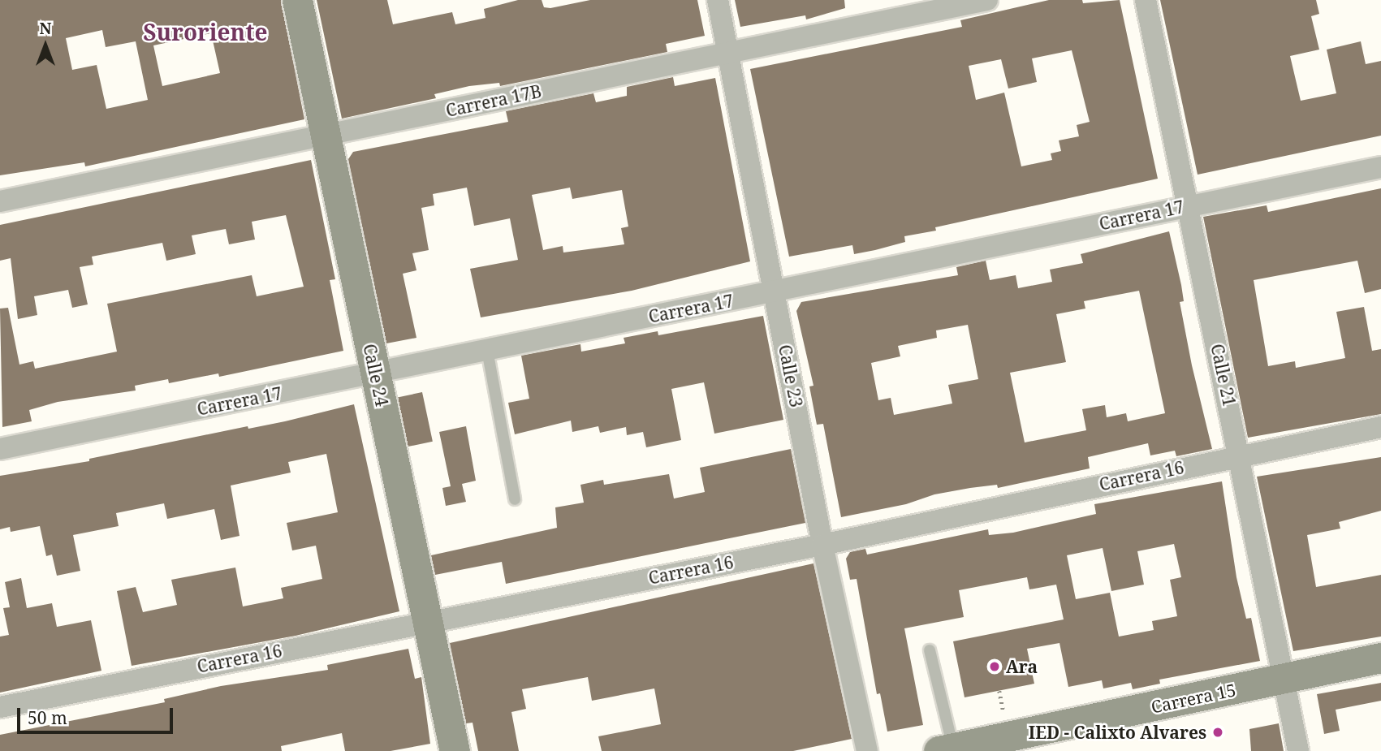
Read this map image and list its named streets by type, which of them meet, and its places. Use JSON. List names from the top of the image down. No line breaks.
{"streets":{"street":["Carrera 17B","Carrera 17","Calle 24","Calle 21","Calle 23","Carrera 16","Carrera 15"]},"crossings":[["Carrera 17B","Calle 24"],["Carrera 17B","Calle 23"],["Carrera 17","Calle 24"],["Carrera 17","Calle 21"],["Carrera 17","Calle 23"],["Calle 24","Carrera 16"],["Calle 21","Carrera 16"],["Calle 21","Carrera 15"],["Calle 23","Carrera 16"]],"districts":["Suroriente"],"places":["Ara","IED - Calixto Alvares"],"scale_bar":"50 m","north":"top"}
